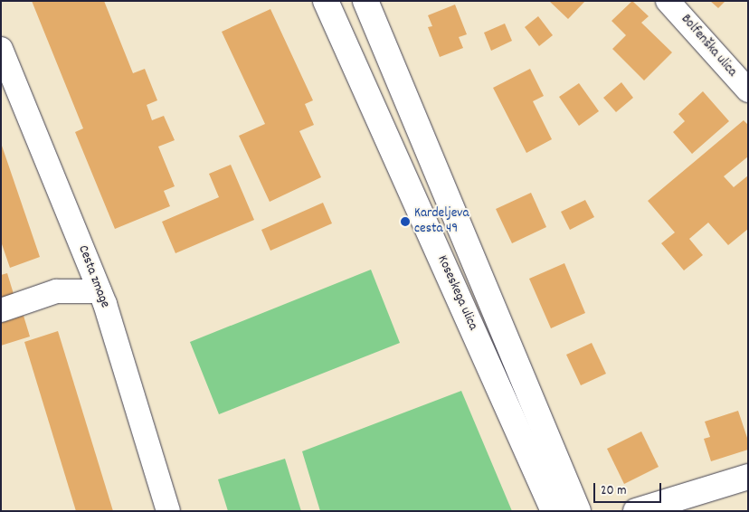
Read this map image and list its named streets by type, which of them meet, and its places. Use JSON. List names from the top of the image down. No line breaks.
{"streets":{"street":["Bolfenška ulica","Cesta zmage","Koseskega ulica"]},"places":["Kardeljeva cesta 49"],"scale_bar":"20 m"}
